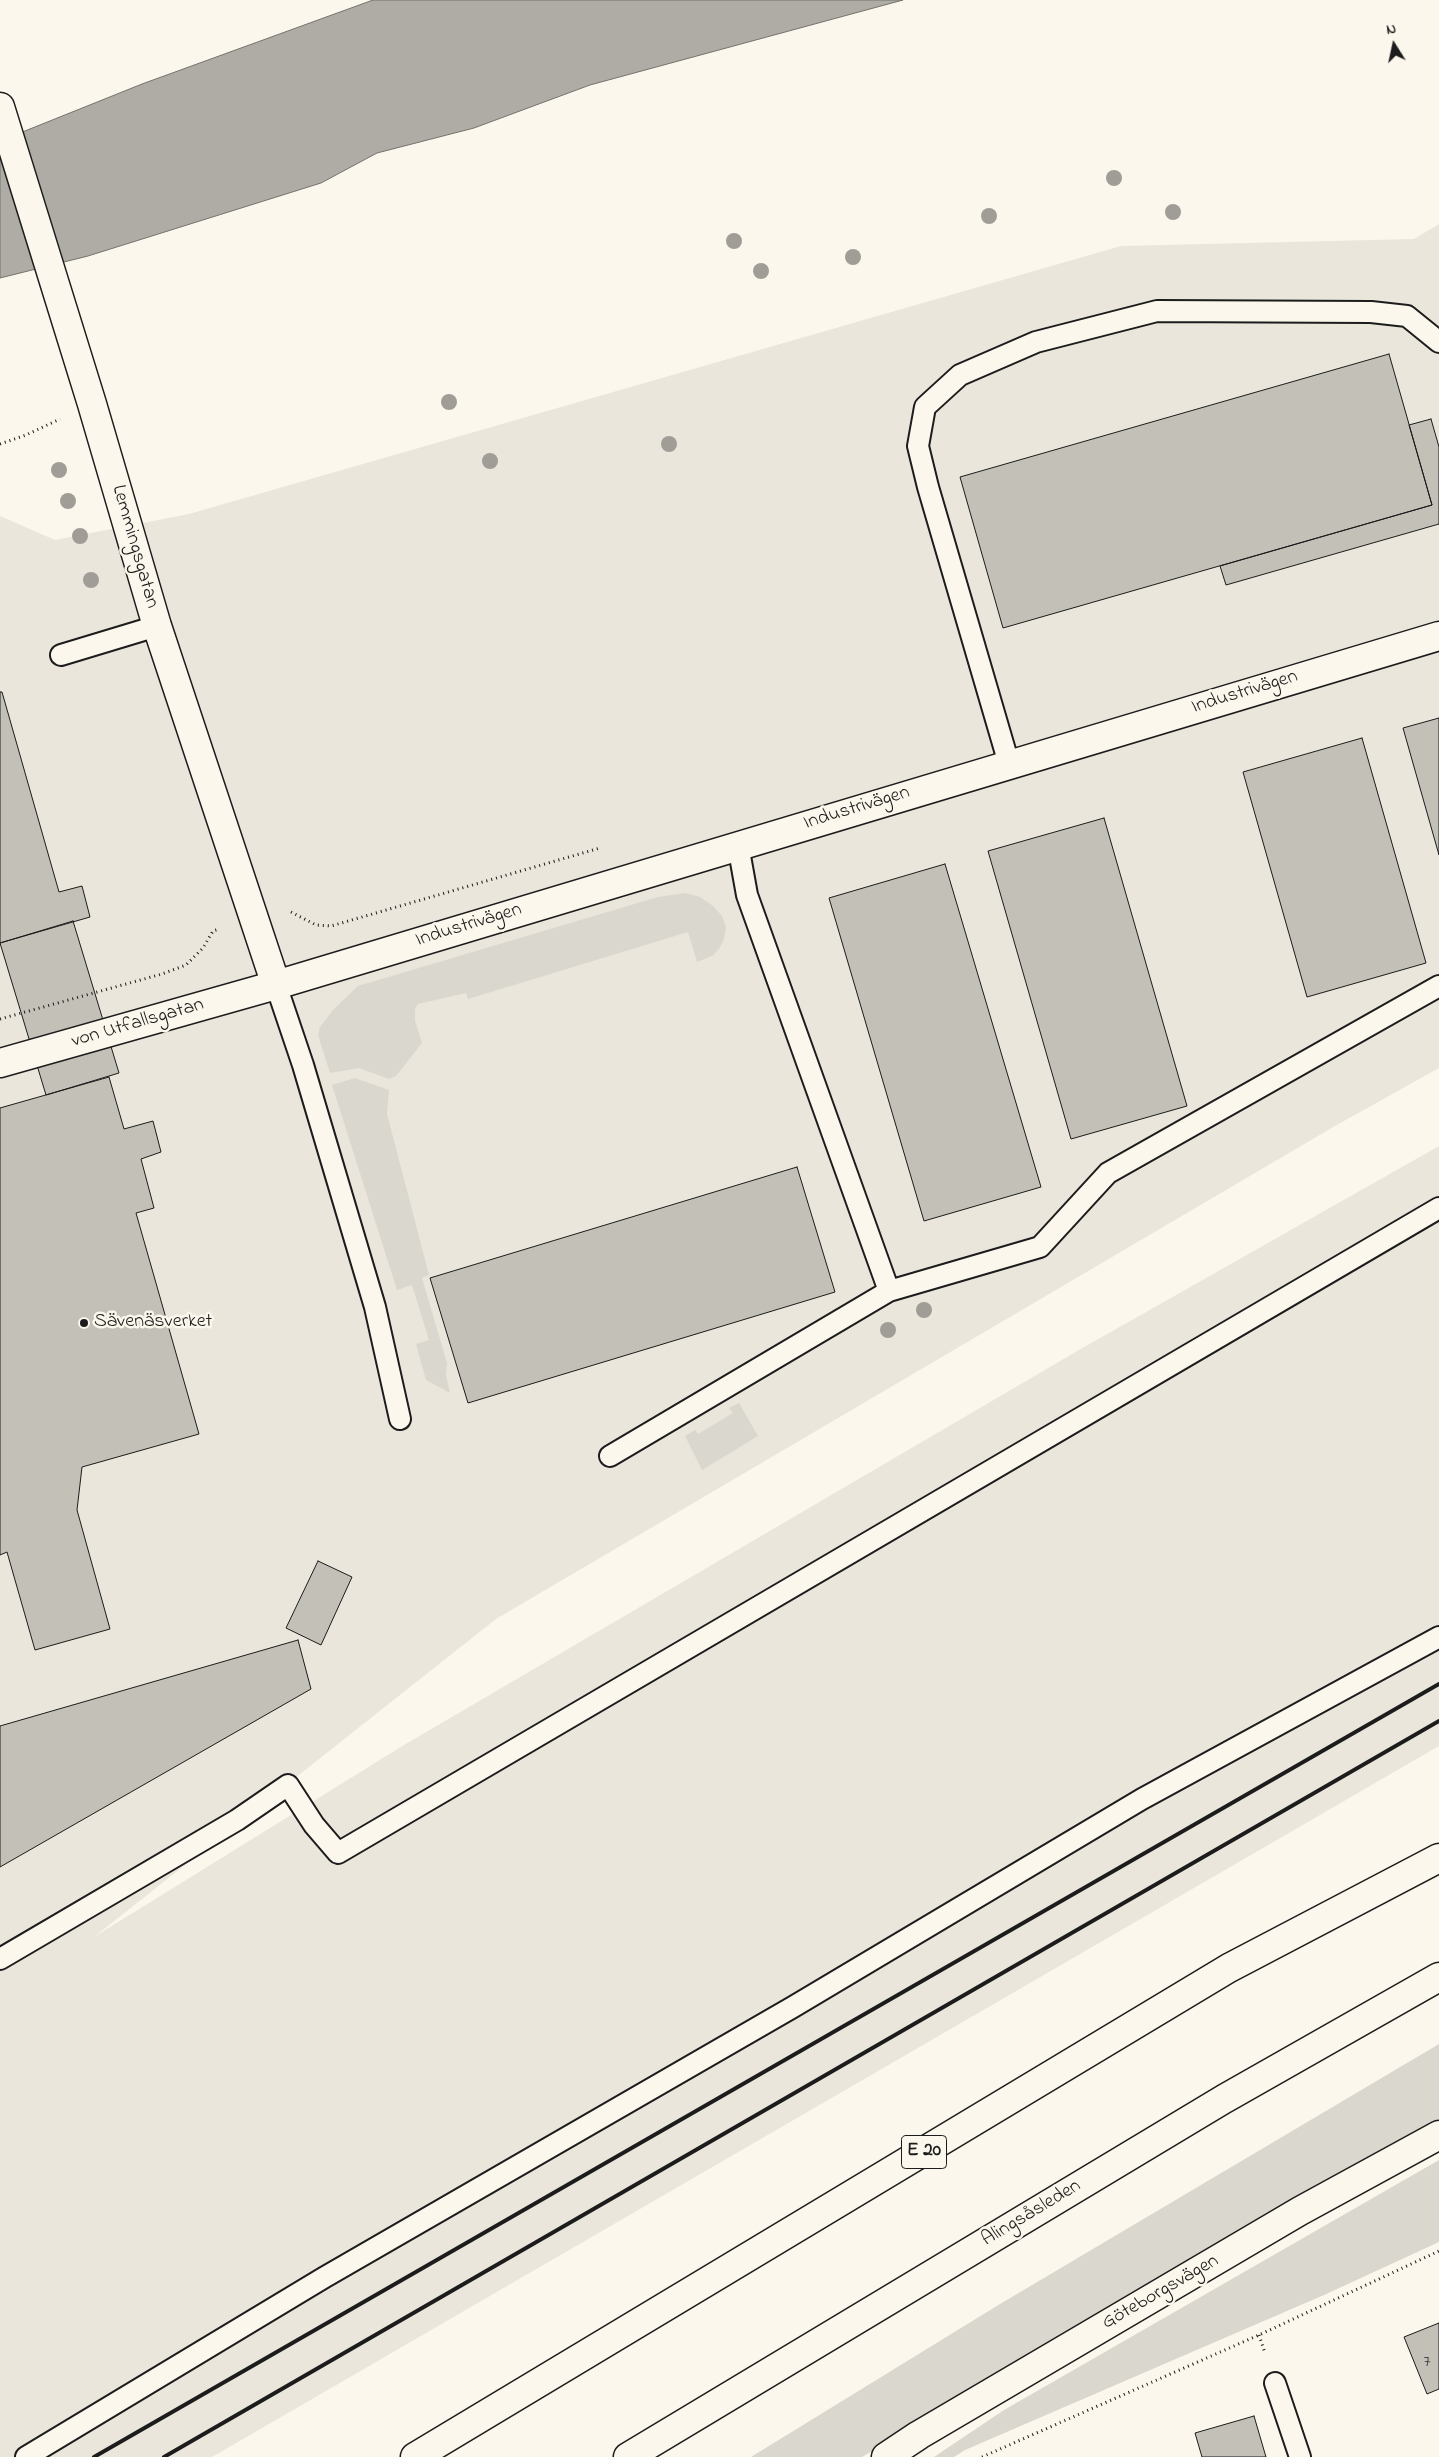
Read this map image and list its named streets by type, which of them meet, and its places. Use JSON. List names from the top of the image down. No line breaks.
{"streets":{"main road":["Lemmingsgatan","Industrivägen","von Utfallsgatan","E 20","Alingsåsleden","Göteborgsvägen"]},"crossings":[["Lemmingsgatan","Industrivägen"],["Lemmingsgatan","von Utfallsgatan"],["Industrivägen","von Utfallsgatan"]],"places":["Sävenäsverket"],"house_numbers":["7"],"north":"top"}
